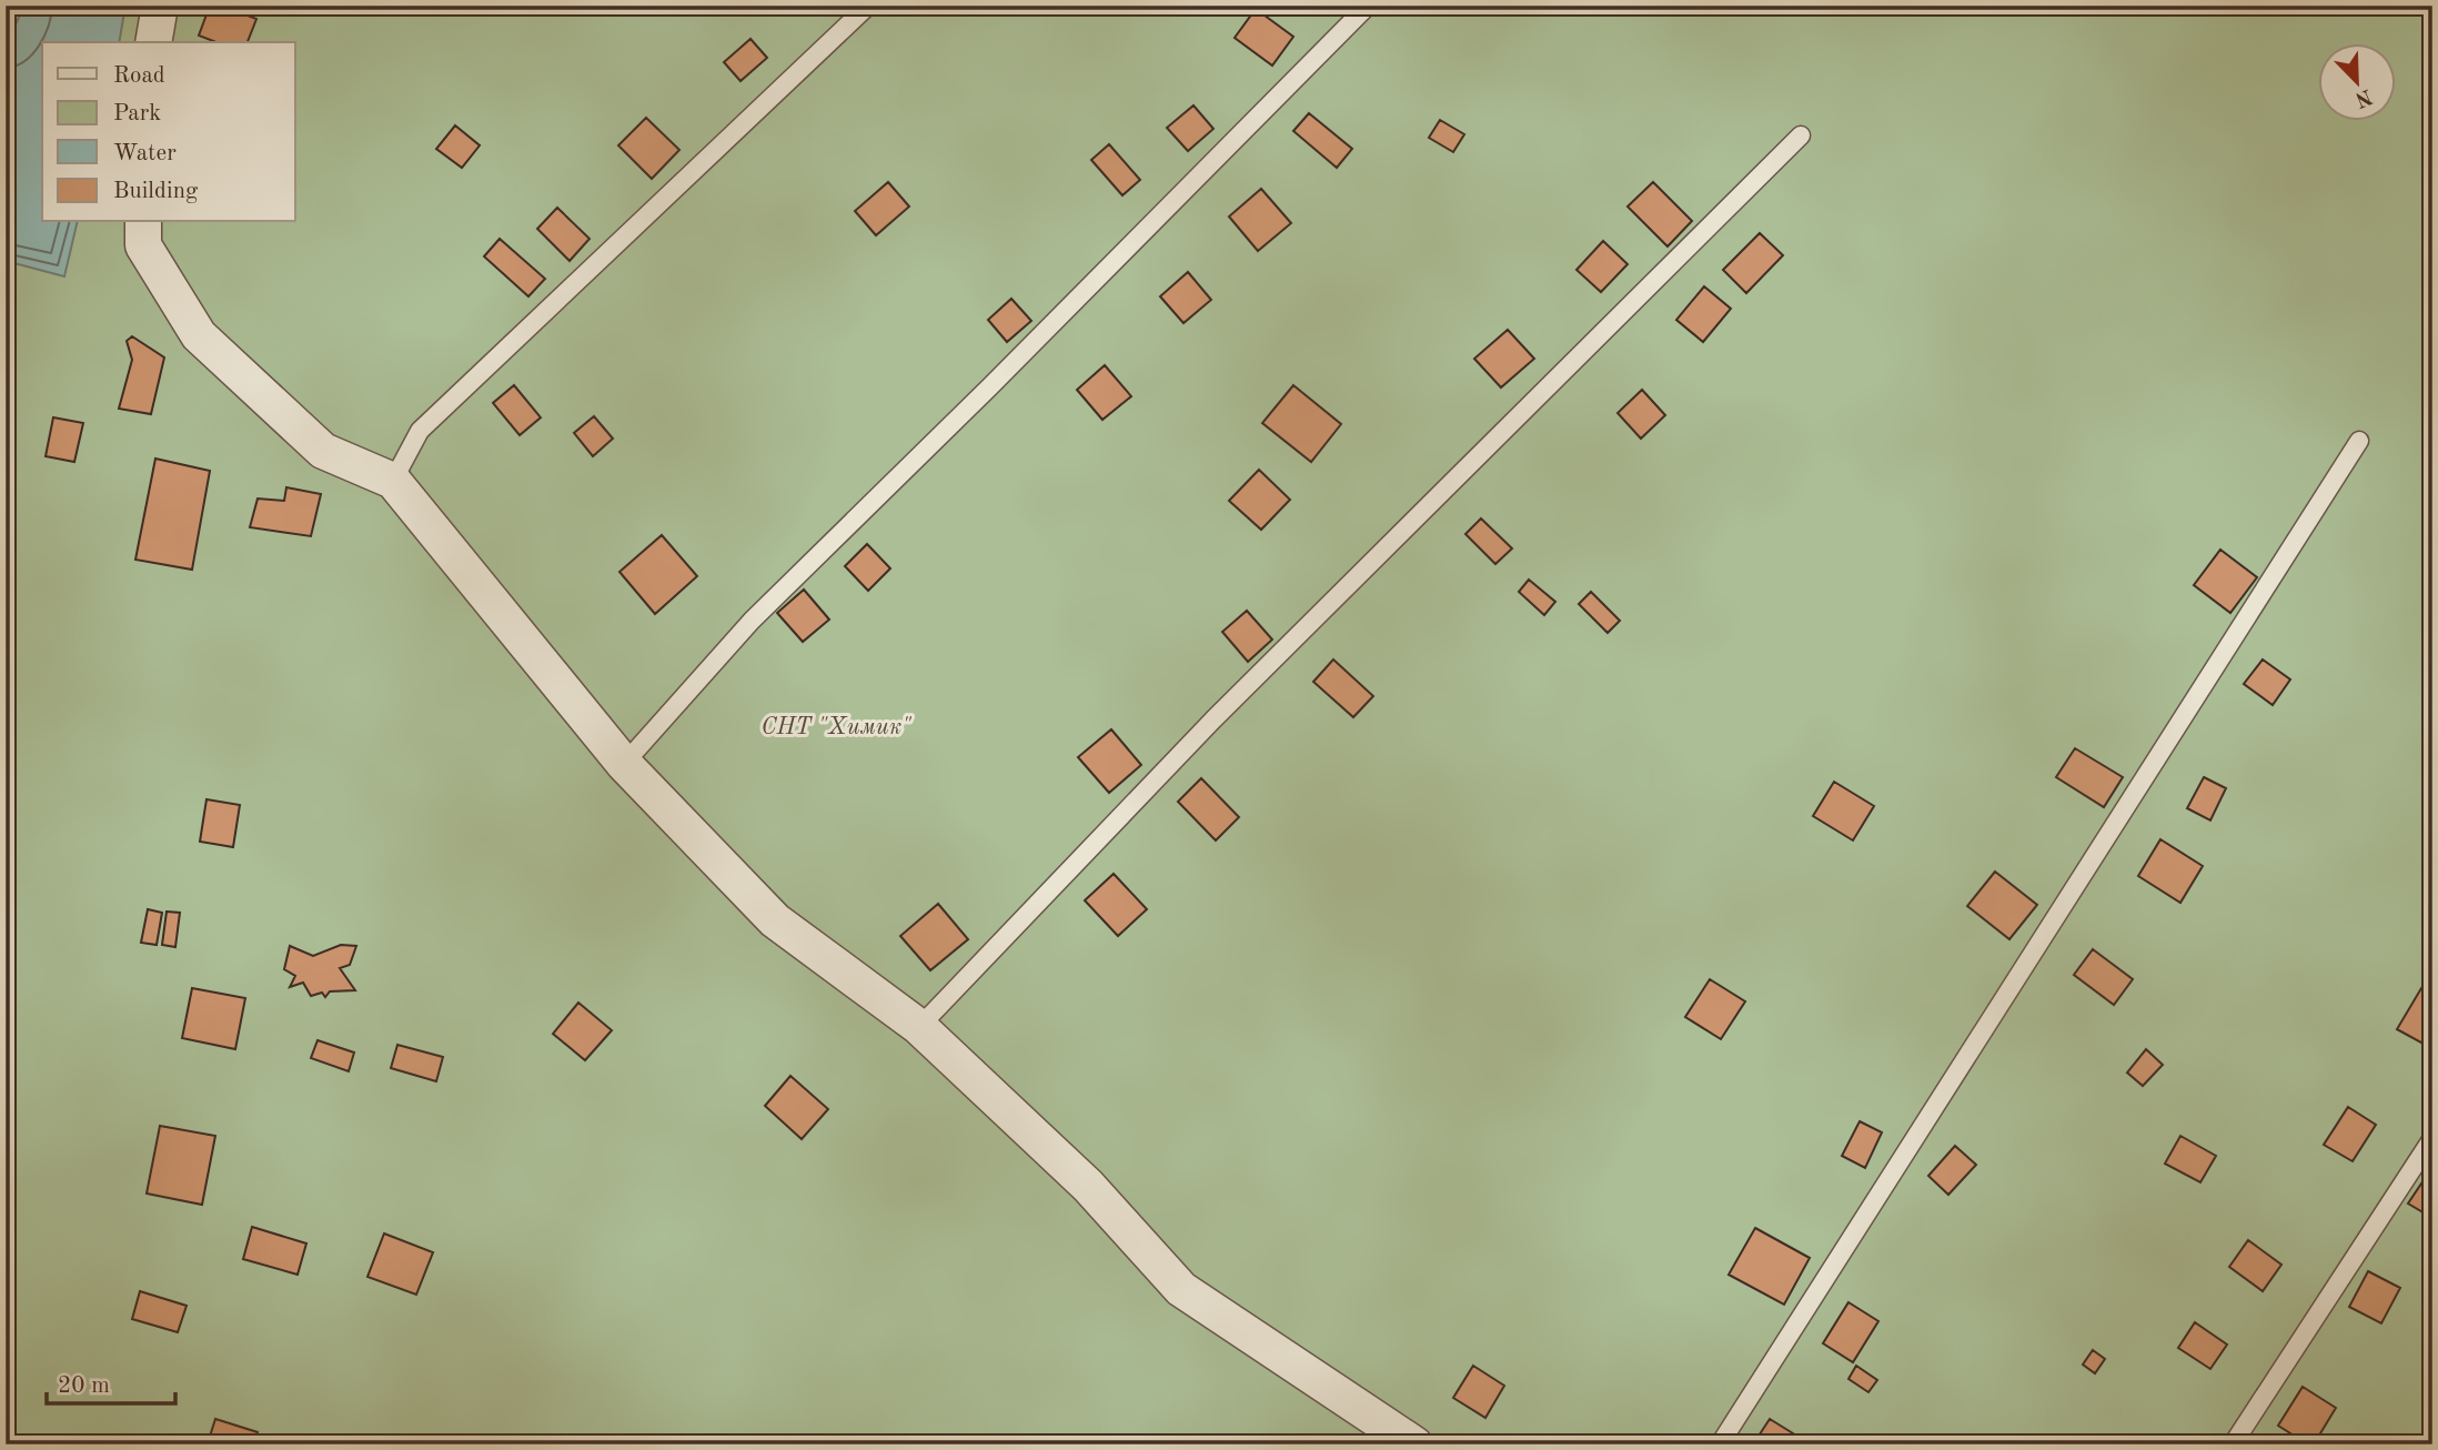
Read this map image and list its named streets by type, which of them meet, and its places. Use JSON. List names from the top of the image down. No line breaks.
{"parks":["СНТ \"Химик\""],"legend":["Road","Park","Water","Building"],"scale_bar":"20 m","north":"bottom right"}
